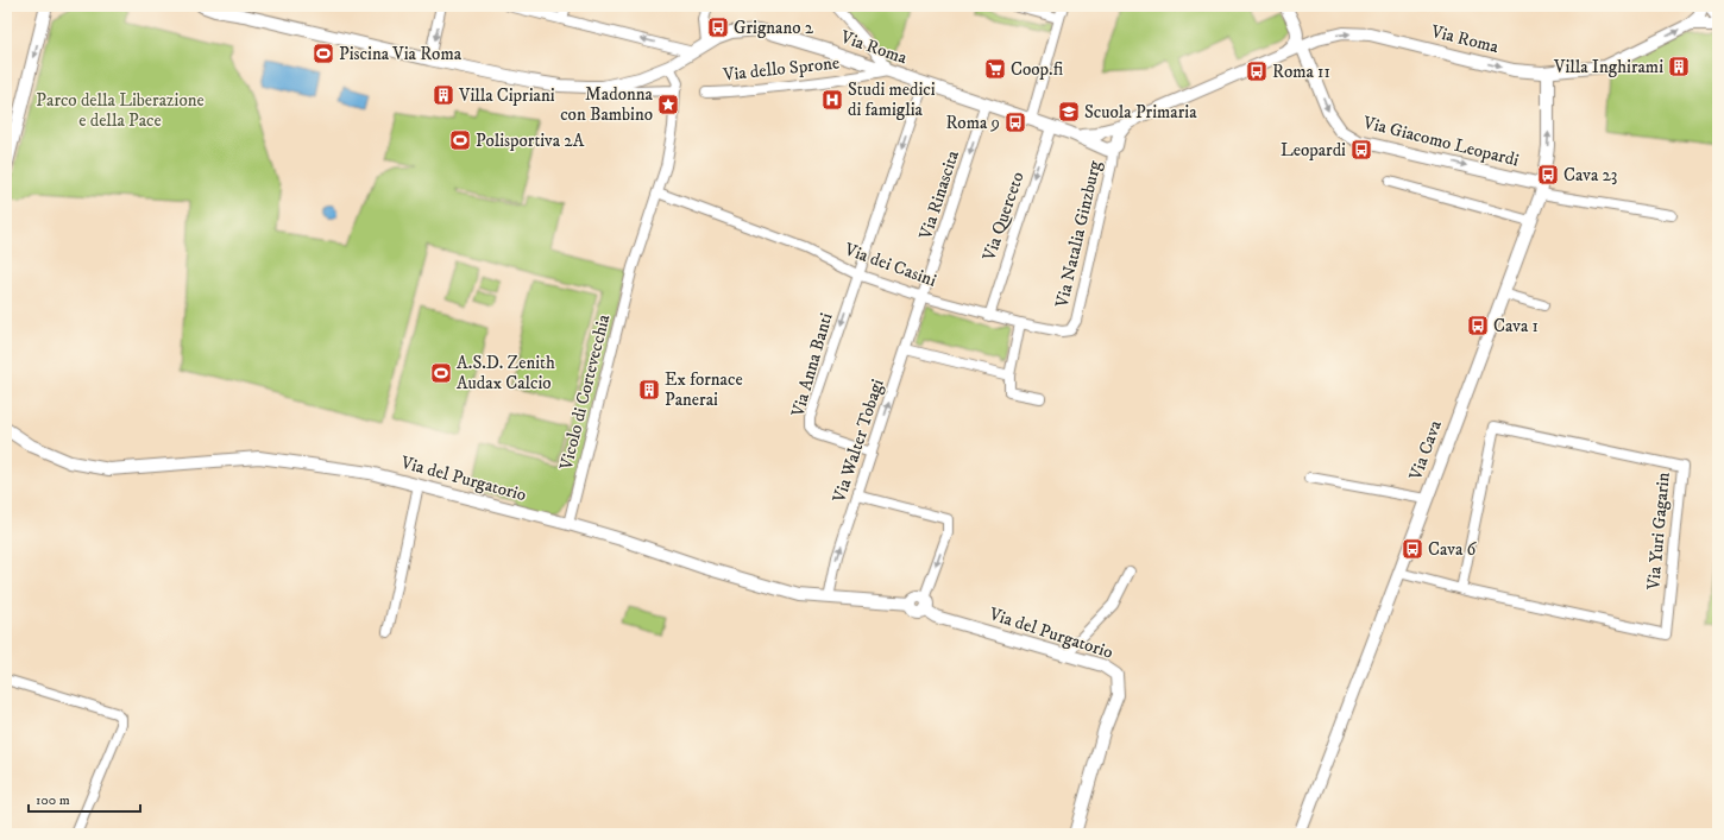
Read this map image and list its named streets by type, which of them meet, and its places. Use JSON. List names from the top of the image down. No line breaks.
{"streets":{"street":["Via Roma","Via dello Sprone","Via Giacomo Leopardi","Via Rinascita","Via Querceto","Via Natalia Ginzburg","Via dei Casini","Via Anna Banti","Vicolo di Cortevecchia","Via Walter Tobagi","Via Cava","Via del Purgatorio","Via Yuri Gagarin"]},"crossings":[["Via Roma","Via dello Sprone"],["Via Roma","Via Giacomo Leopardi"],["Via Roma","Via Rinascita"],["Via Roma","Via Querceto"],["Via Roma","Via Natalia Ginzburg"],["Via Roma","Via Cava"],["Via Giacomo Leopardi","Via Cava"],["Via Rinascita","Via dei Casini"],["Via Rinascita","Via Walter Tobagi"],["Via Querceto","Via dei Casini"],["Via Natalia Ginzburg","Via dei Casini"],["Via dei Casini","Via Anna Banti"],["Via dei Casini","Vicolo di Cortevecchia"],["Via dei Casini","Via Walter Tobagi"],["Via Anna Banti","Via Walter Tobagi"],["Vicolo di Cortevecchia","Via del Purgatorio"],["Via Walter Tobagi","Via del Purgatorio"],["Via Cava","Via Yuri Gagarin"]],"one_way":["Via Querceto","Via Walter Tobagi"],"parks":["Parco della Liberazione e della Pace"],"places":{"bus stop":["Grignano 2","Roma 11","Roma 9","Leopardi","Cava 23","Cava 1","Cava 6"],"sports":["Piscina Via Roma","Polisportiva 2A","A.S.D. Zenith Audax Calcio"],"building":["Villa Inghirami","Villa Cipriani","Ex fornace Panerai"],"supermarket":["Coop.fi"],"hospital":["Studi medici di famiglia"],"place":["Madonna con Bambino"],"school or university":["Scuola Primaria"]},"scale_bar":"100 m"}
